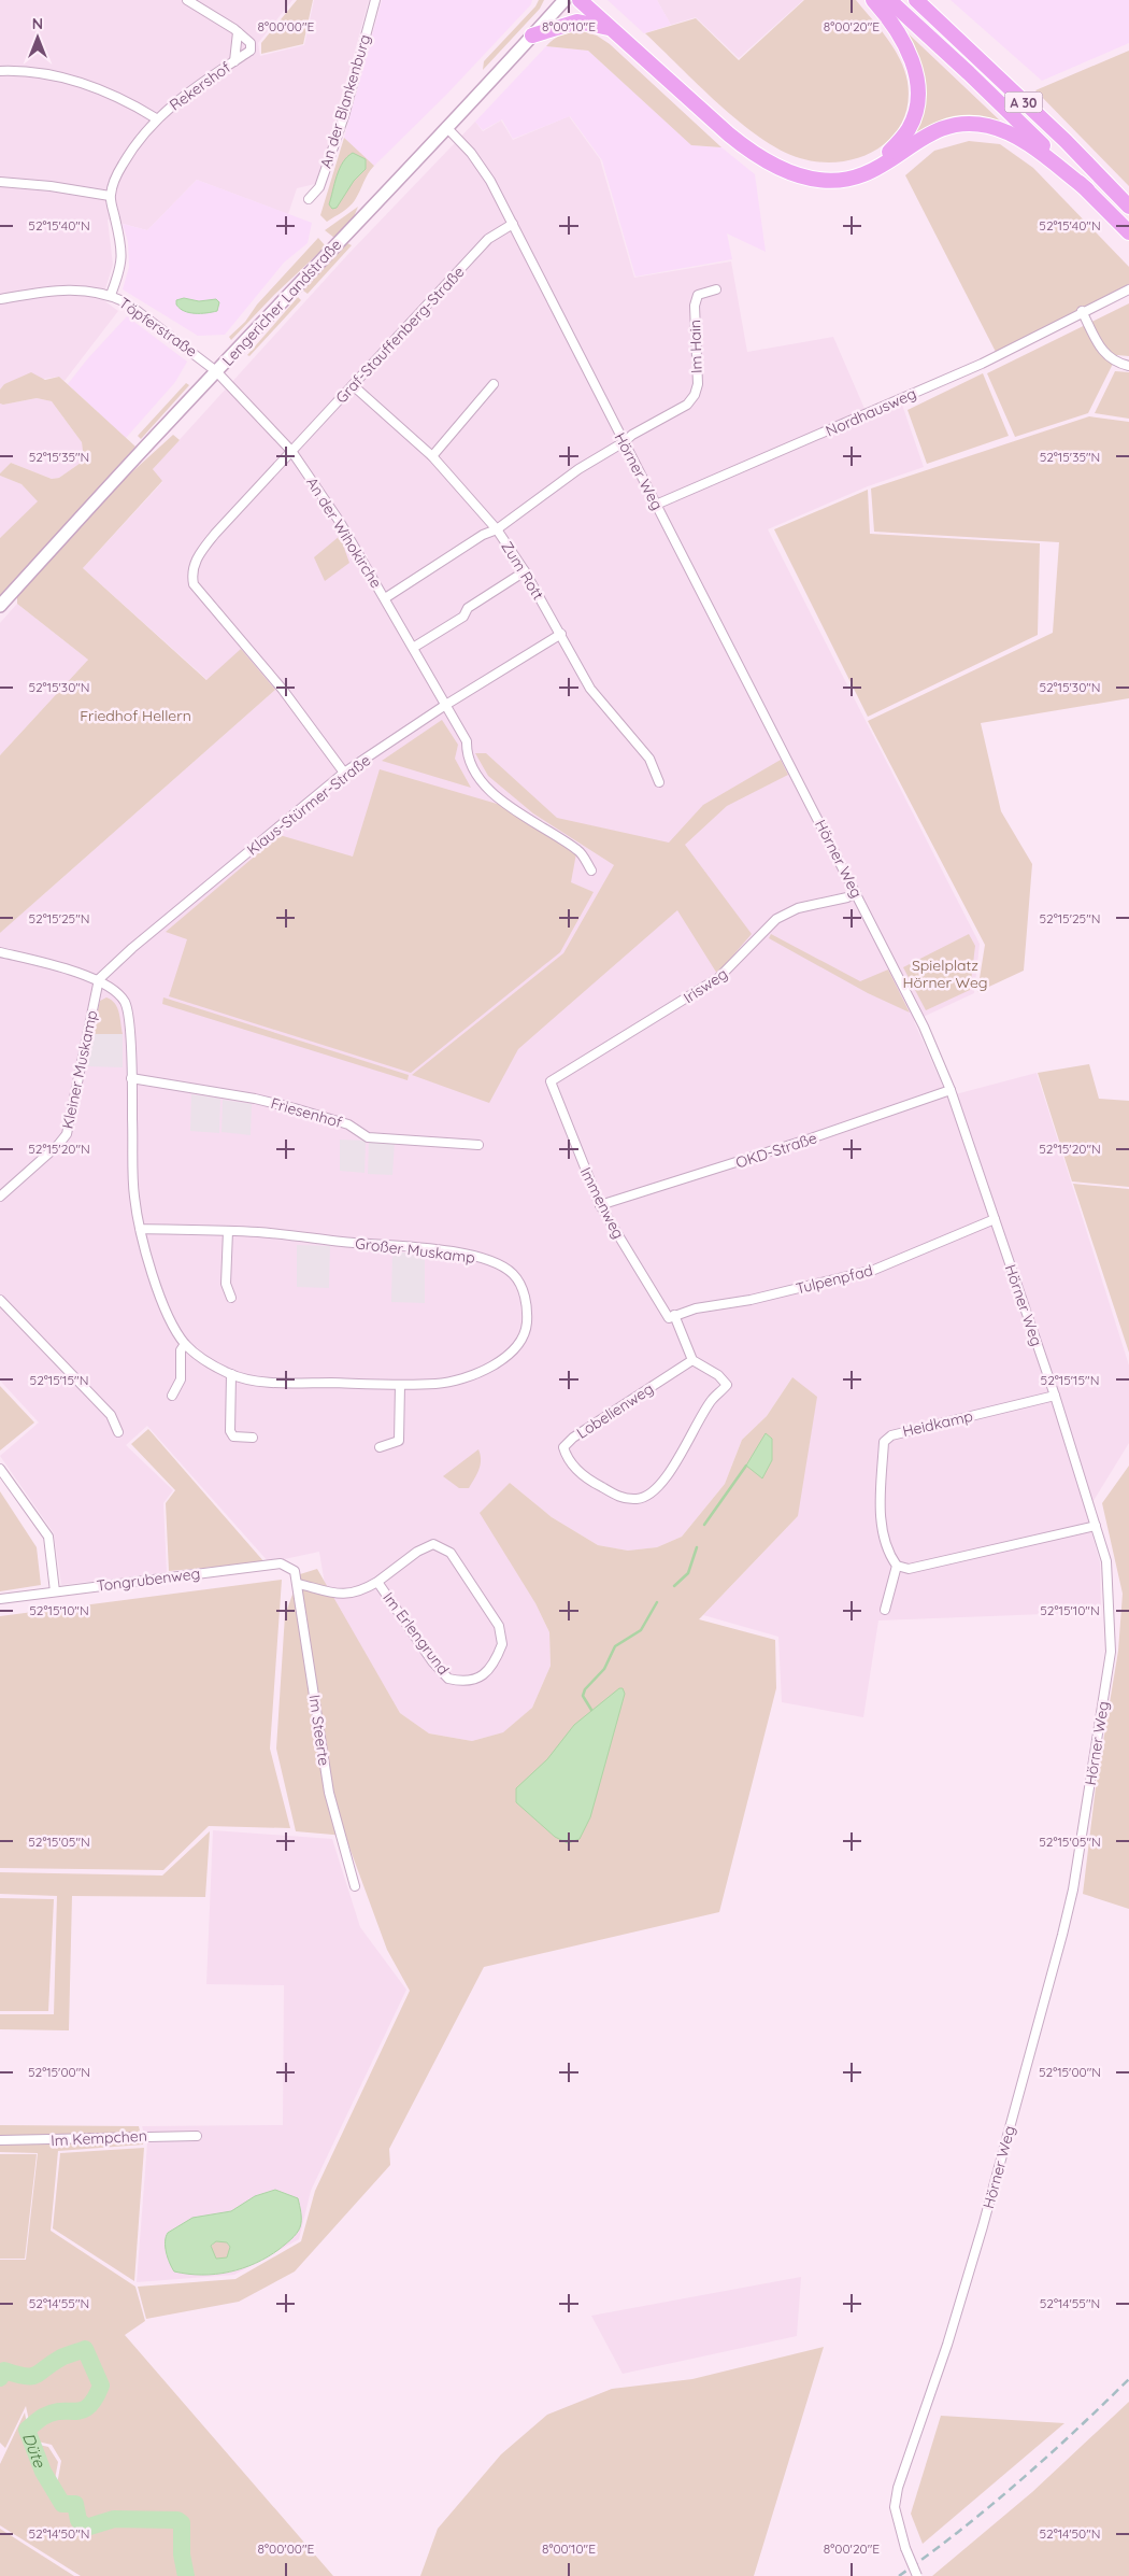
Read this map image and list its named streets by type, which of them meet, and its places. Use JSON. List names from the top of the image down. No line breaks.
{"streets":{"highway":["A 30"],"main road":["Lengericher Landstraße"],"street":["Rekershof","An der Blankenburg","Töpferstraße","Graf-Stauffenberg-Straße","Im Hain","Nordhausweg","Hörner Weg","An der Wihokirche","Zum Rott","Klaus-Stürmer-Straße","Irisweg","Kleiner Muskamp","Friesenhof","OKD-Straße","Immenweg","Großer Muskamp","Tulpenpfad","Lobelienweg","Heidkamp","Tongrubenweg","Im Erlengrund","Im Steerte","Im Kempchen"]},"crossings":[["Lengericher Landstraße","Töpferstraße"],["Lengericher Landstraße","Hörner Weg"],["Lengericher Landstraße","An der Wihokirche"],["Töpferstraße","An der Wihokirche"],["Graf-Stauffenberg-Straße","Hörner Weg"],["Graf-Stauffenberg-Straße","An der Wihokirche"],["Graf-Stauffenberg-Straße","Zum Rott"],["Graf-Stauffenberg-Straße","Klaus-Stürmer-Straße"],["Im Hain","Hörner Weg"],["Im Hain","An der Wihokirche"],["Nordhausweg","Hörner Weg"],["Hörner Weg","An der Wihokirche"],["Hörner Weg","Irisweg"],["Hörner Weg","OKD-Straße"],["Hörner Weg","Tulpenpfad"],["Hörner Weg","Heidkamp"],["An der Wihokirche","Zum Rott"],["An der Wihokirche","Klaus-Stürmer-Straße"],["Zum Rott","Klaus-Stürmer-Straße"],["Klaus-Stürmer-Straße","Kleiner Muskamp"],["Klaus-Stürmer-Straße","Großer Muskamp"],["Irisweg","Immenweg"],["Kleiner Muskamp","Großer Muskamp"],["Friesenhof","Großer Muskamp"],["OKD-Straße","Immenweg"],["Immenweg","Tulpenpfad"],["Tongrubenweg","Im Steerte"],["Im Erlengrund","Im Steerte"]],"water":["Düte"],"parks":["Friedhof Hellern","Spielplatz Hörner Weg"],"north":"top","coordinates":["8°00'00\"E","8°00'10\"E","8°00'20\"E","52°15'40\"N","52°15'35\"N","52°15'30\"N","52°15'25\"N","52°15'20\"N","52°15'15\"N","52°15'10\"N","52°15'05\"N","52°15'00\"N","52°14'55\"N","52°14'50\"N"]}
